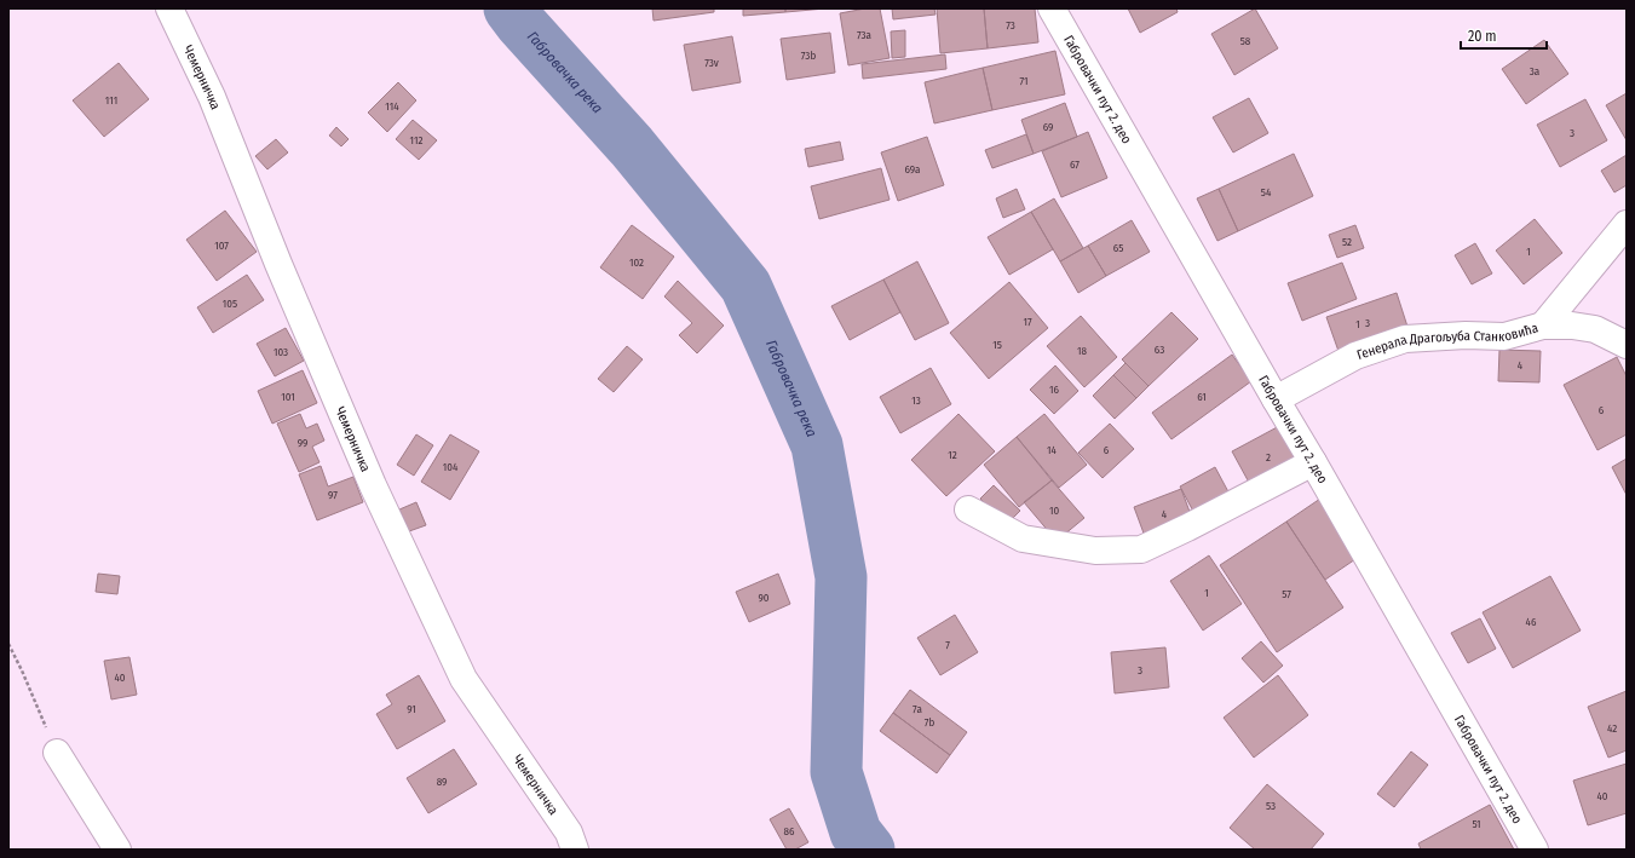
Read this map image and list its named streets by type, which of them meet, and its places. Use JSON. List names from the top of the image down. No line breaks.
{"streets":{"street":["Чемерничка","Габровачки пут 2. део","Генерала Драгољуба Станковића"]},"crossings":[["Габровачки пут 2. део","Генерала Драгољуба Станковића"]],"water":["Габровачка река"],"house_numbers":["73","73a","58","73b","73v","3a","71","111","114","69","3","112","67","69a","54","52","107","65","1","102","105","17","3","1","15","63","18","103","4","16","101","61","13","6","99","14","6","12","2","104","97","10","4","1","57","90","46","7","3","40","91","7a","7b","42","89","40","53","51","86"],"scale_bar":"20 m"}
